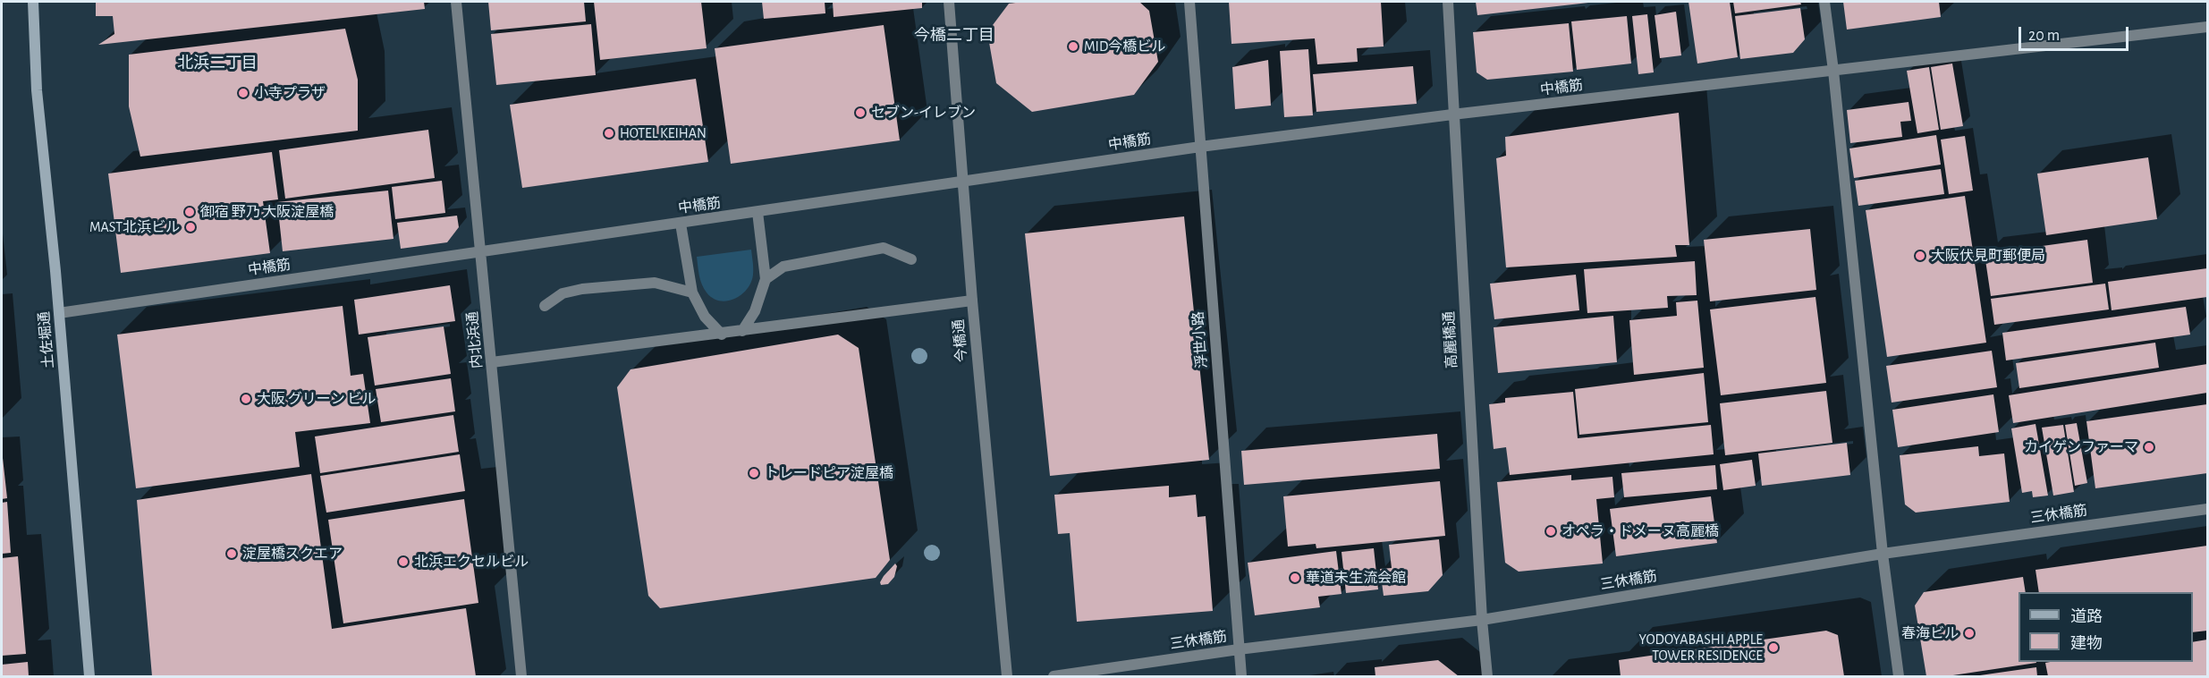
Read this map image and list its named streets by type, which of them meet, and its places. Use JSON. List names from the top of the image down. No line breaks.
{"streets":{"main road":["土佐堀通"],"street":["中橋筋","内北浜通","浮世小路","高麗橋通","今橋通","三休橋筋"]},"crossings":[["中橋筋","土佐堀通"],["中橋筋","内北浜通"],["中橋筋","浮世小路"],["中橋筋","高麗橋通"],["中橋筋","今橋通"],["浮世小路","三休橋筋"],["高麗橋通","三休橋筋"]],"districts":["今橋二丁目","北浜二丁目"],"places":["MID今橋ビル","小寺プラザ","セブン-イレブン","HOTEL KEIHAN","御宿 野乃 大阪淀屋橋","MAST北浜ビル","大阪伏見町郵便局","大阪 グリーン ビル","カイゲンファーマ","トレードピア淀屋橋","オペラ・ドメーヌ高麗橋","淀屋橋スクエア","北浜エクセルビル","華道未生流会館","春海ビル","YODOYABASHI APPLE TOWER RESIDENCE"],"legend":["道路","建物"],"scale_bar":"20 m"}
